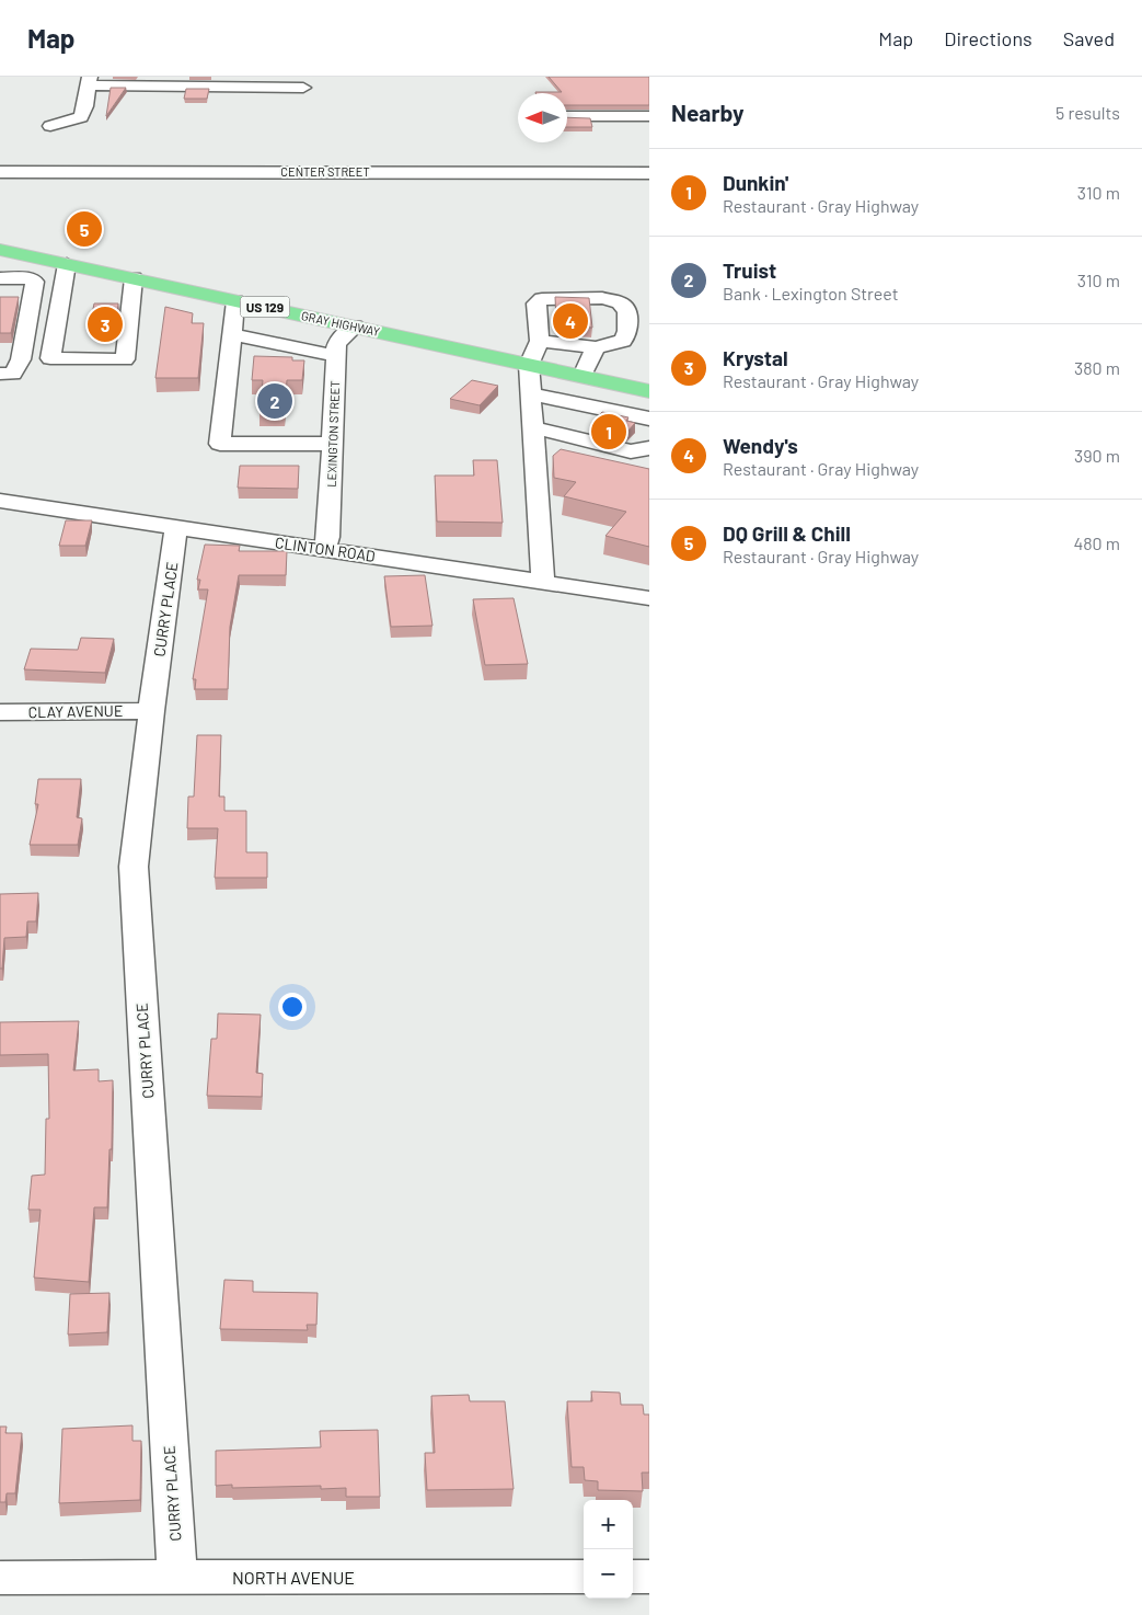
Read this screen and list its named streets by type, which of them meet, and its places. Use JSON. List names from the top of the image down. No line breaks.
{"streets":{"highway":["US 129","GRAY HIGHWAY"],"street":["CENTER STREET","LEXINGTON STREET","CLINTON ROAD","CURRY PLACE","CLAY AVENUE","NORTH AVENUE"]},"crossings":[["GRAY HIGHWAY","LEXINGTON STREET"],["LEXINGTON STREET","CLINTON ROAD"],["CLINTON ROAD","CURRY PLACE"],["CURRY PLACE","CLAY AVENUE"],["CURRY PLACE","NORTH AVENUE"]],"north":"left","page":{"header":"Map","nav":["Map","Directions","Saved"],"heading":["Nearby","5 results"],"list":[{"mark":"1","name":"Dunkin'","note":"Restaurant · Gray Highway","value":"310 m"},{"mark":"2","name":"Truist","note":"Bank · Lexington Street","value":"310 m"},{"mark":"3","name":"Krystal","note":"Restaurant · Gray Highway","value":"380 m"},{"mark":"4","name":"Wendy's","note":"Restaurant · Gray Highway","value":"390 m"},{"mark":"5","name":"DQ Grill & Chill","note":"Restaurant · Gray Highway","value":"480 m"}],"pins":["5","4","3","2","1"],"map_buttons":["+","−"]}}
